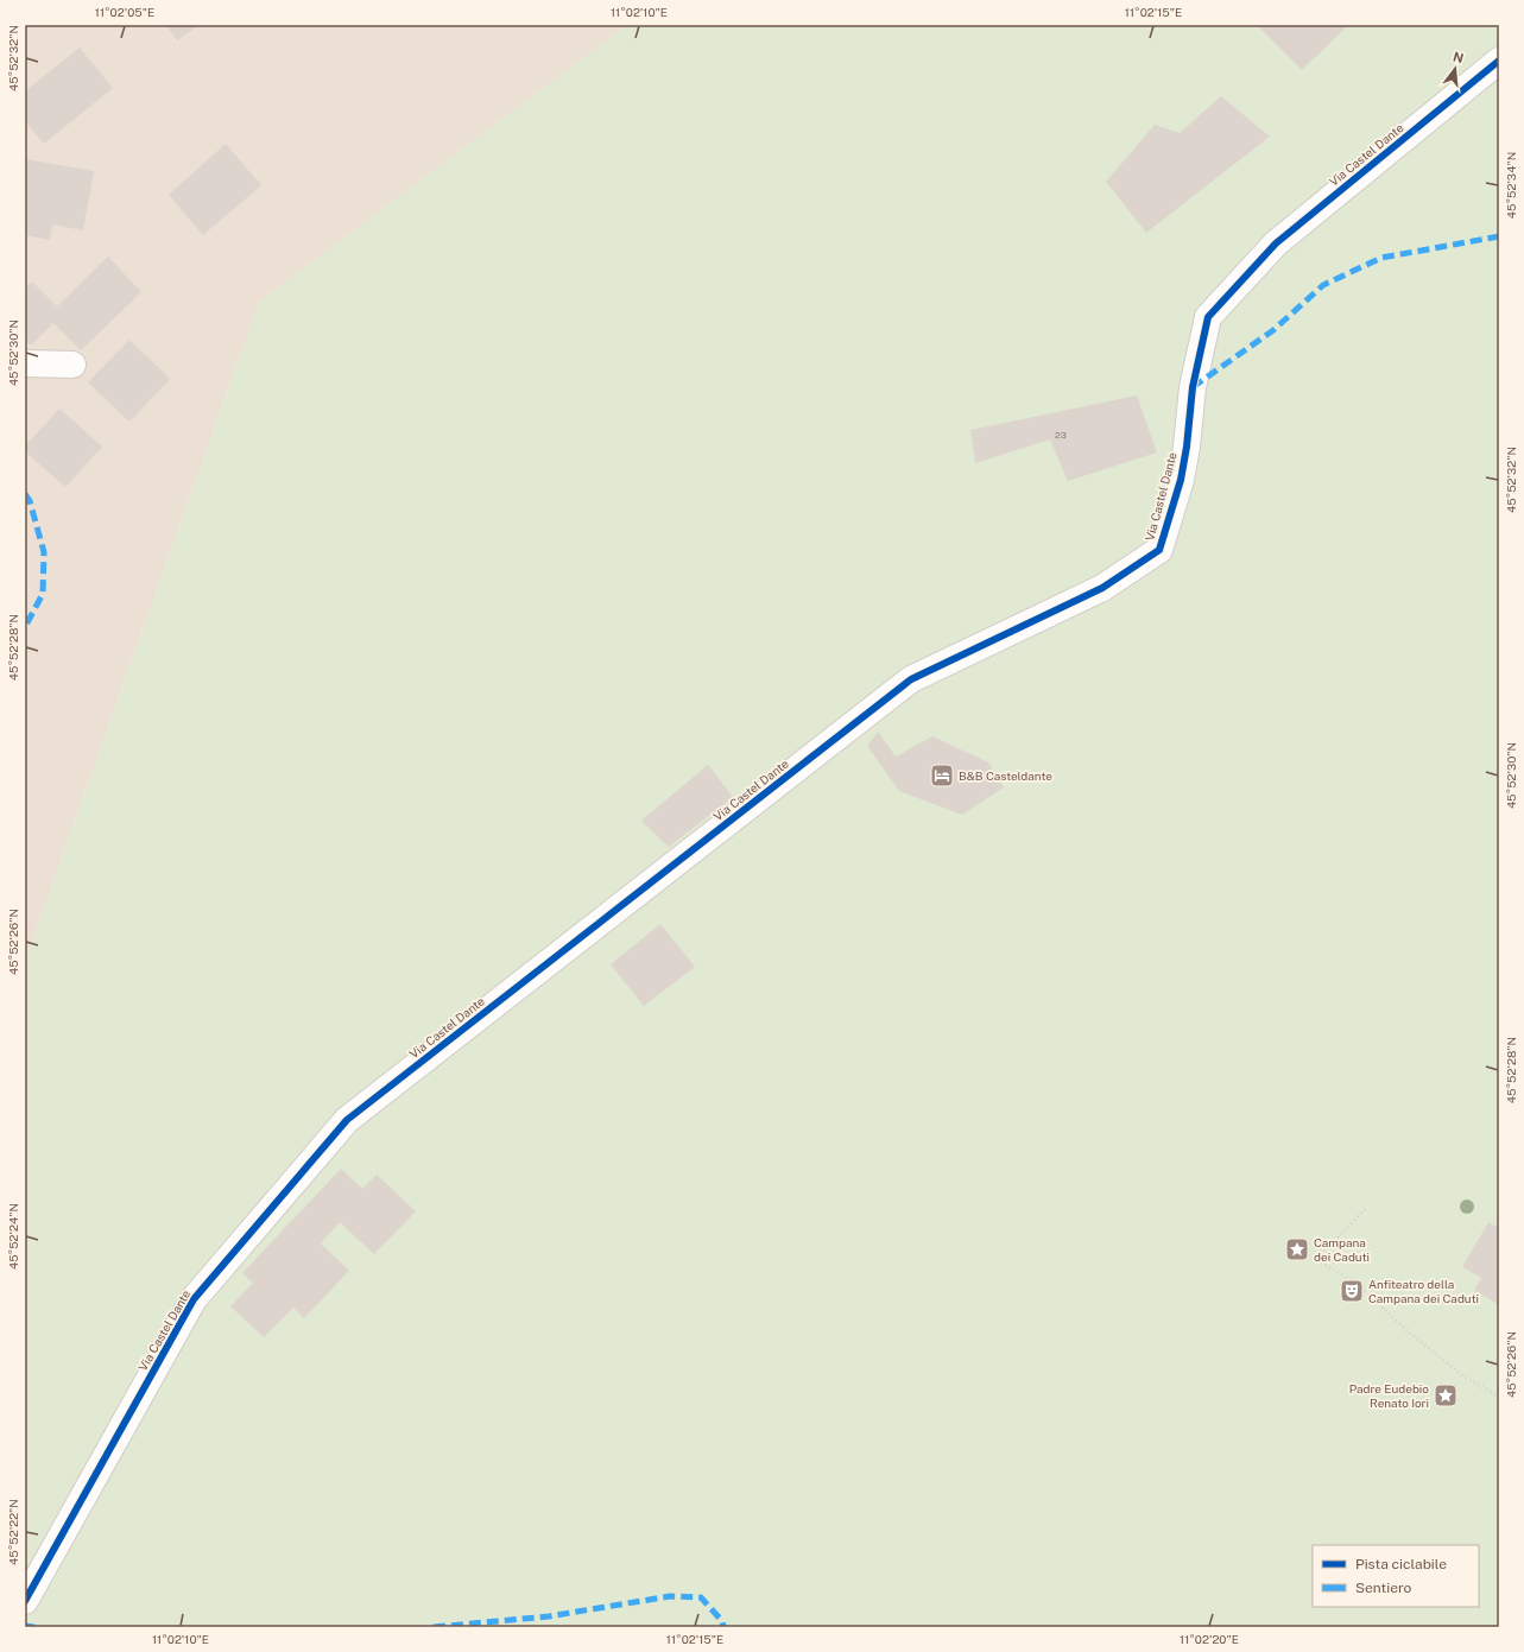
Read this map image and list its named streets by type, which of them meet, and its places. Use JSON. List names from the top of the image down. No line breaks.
{"streets":{"street":["Via Castel Dante"]},"places":{"hotel":["B&B Casteldante"],"place":["Campana dei Caduti","Padre Eudebio Renato Iori"],"theatre":["Anfiteatro della Campana dei Caduti"]},"house_numbers":["23"],"legend":["Pista ciclabile","Sentiero"],"north":"top","coordinates":["11°02'05\"E","11°02'10\"E","11°02'15\"E","45°52'32\"N","45°52'34\"N","45°52'30\"N","45°52'28\"N","45°52'26\"N","45°52'24\"N","45°52'22\"N","11°02'20\"E"]}
